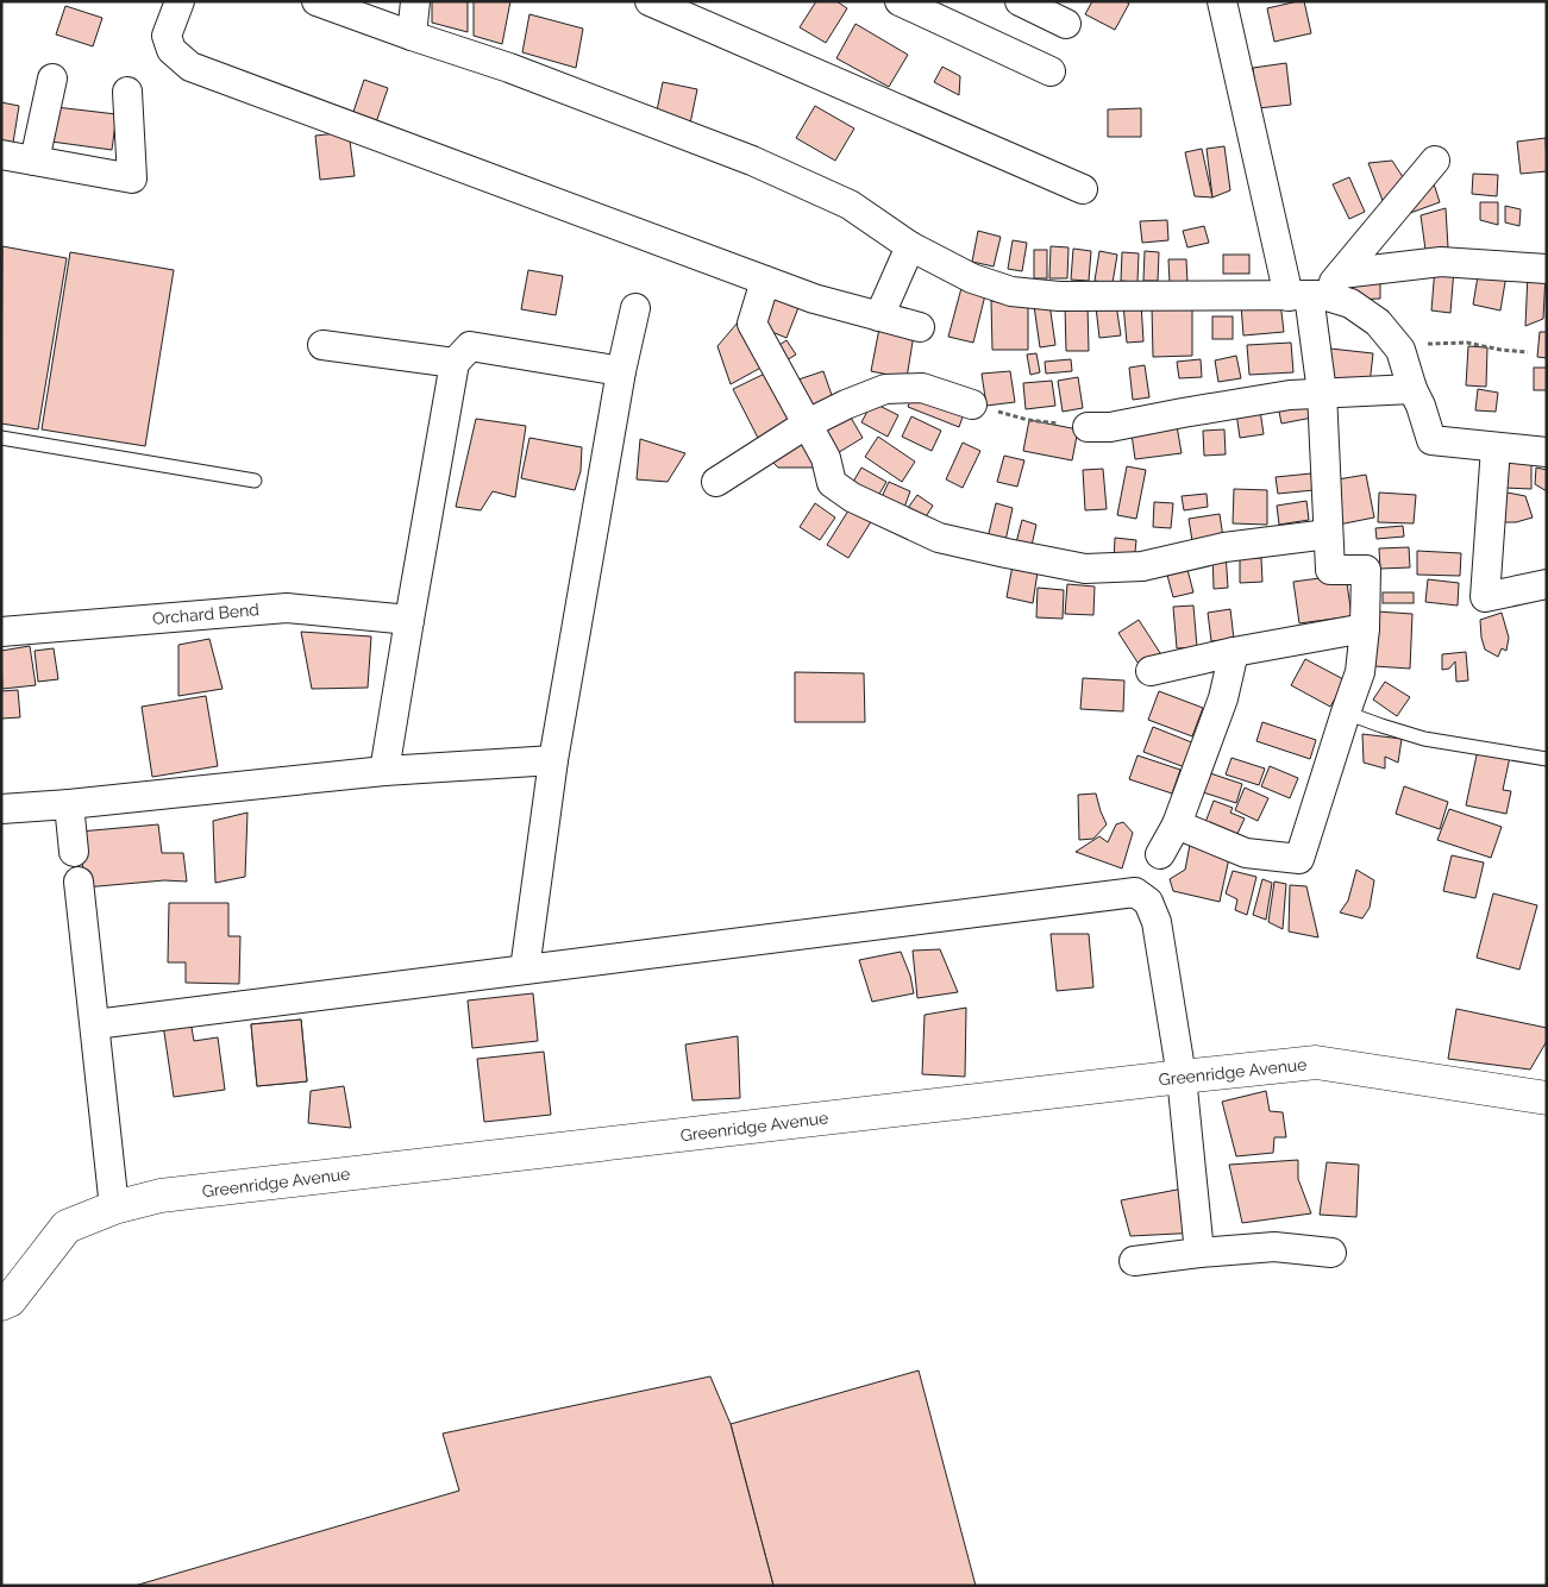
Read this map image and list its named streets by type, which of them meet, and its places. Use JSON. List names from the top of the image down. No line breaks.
{"streets":{"street":["Orchard Bend","Greenridge Avenue"]}}
